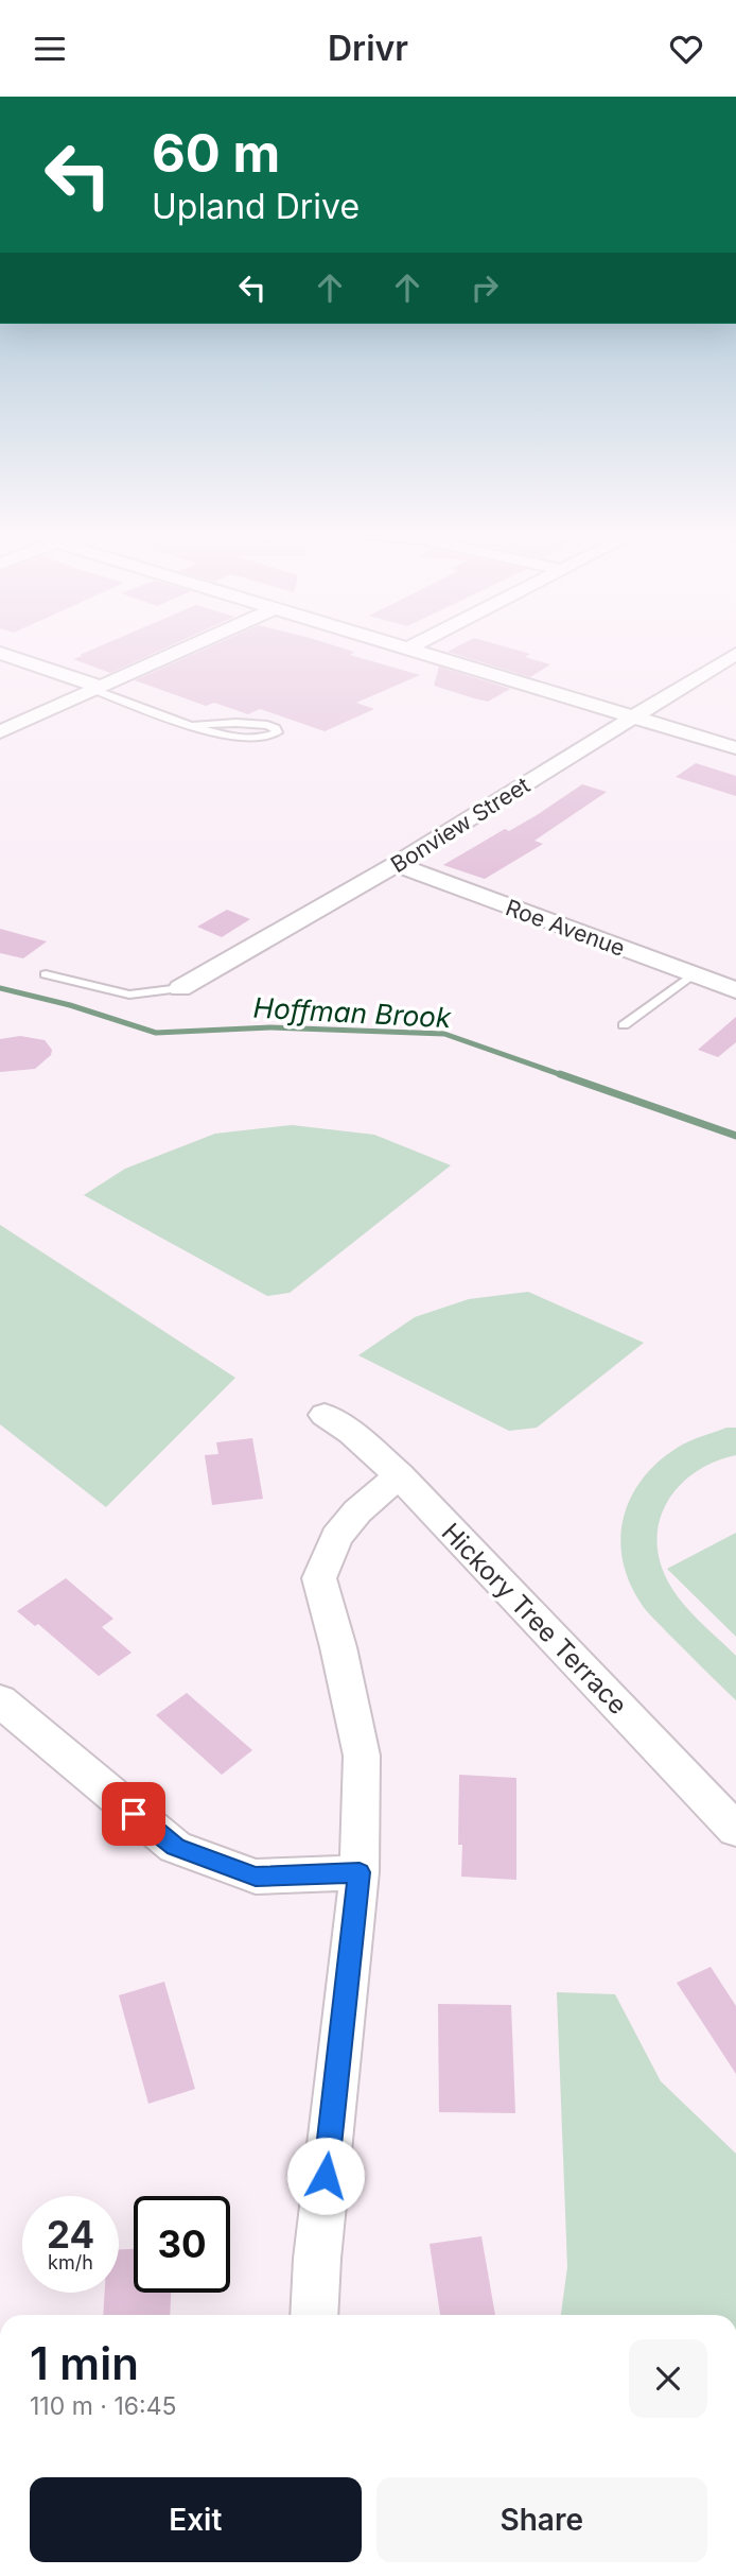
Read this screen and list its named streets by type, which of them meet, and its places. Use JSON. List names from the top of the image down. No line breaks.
{"streets":{"street":["Bonview Street","Roe Avenue","Hickory Tree Terrace"]},"crossings":[["Bonview Street","Roe Avenue"]],"water":["Hoffman Brook"],"page":{"header":"Drivr","turn":["60 m","Upland Drive"],"speed":"24 km/h","limit":"30","heading":["1 min","110 m · 16:45"],"buttons":["Exit","Share"]}}
